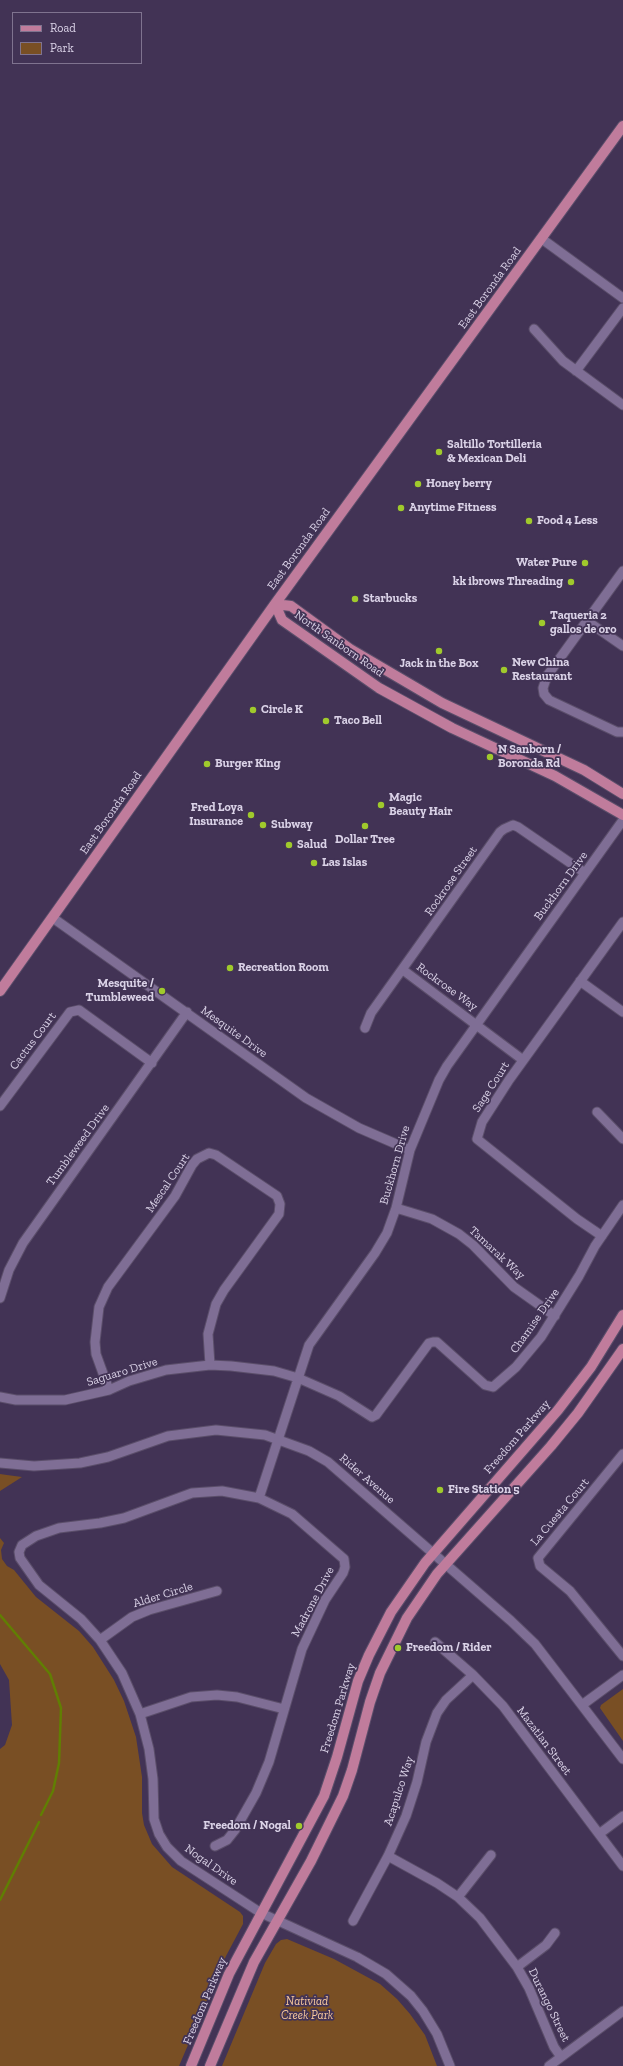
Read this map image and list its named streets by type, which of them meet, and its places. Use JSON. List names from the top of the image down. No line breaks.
{"streets":{"main road":["East Boronda Road","North Sanborn Road","Freedom Parkway"],"street":["Rockrose Street","Buckhorn Drive","Rockrose Way","Mesquite Drive","Cactus Court","Sage Court","Tumbleweed Drive","Mescal Court","Tamarak Way","Chamise Drive","Saguaro Drive","Rider Avenue","La Cuesta Court","Alder Circle","Madrone Drive","Mazatlan Street","Acapulco Way","Nogal Drive","Durango Street"]},"crossings":[["East Boronda Road","North Sanborn Road"],["East Boronda Road","Mesquite Drive"],["Rockrose Street","Buckhorn Drive"],["Rockrose Street","Rockrose Way"],["Buckhorn Drive","Rockrose Way"],["Buckhorn Drive","Mesquite Drive"],["Buckhorn Drive","Tamarak Way"],["Buckhorn Drive","Chamise Drive"],["Buckhorn Drive","Saguaro Drive"],["Buckhorn Drive","Rider Avenue"],["Buckhorn Drive","Madrone Drive"],["Rockrose Way","Sage Court"],["Mesquite Drive","Tumbleweed Drive"],["Cactus Court","Tumbleweed Drive"],["Sage Court","Chamise Drive"],["Mescal Court","Saguaro Drive"],["Tamarak Way","Chamise Drive"],["Chamise Drive","Saguaro Drive"],["Freedom Parkway","Rider Avenue"],["Freedom Parkway","Nogal Drive"],["Alder Circle","Nogal Drive"],["Madrone Drive","Nogal Drive"],["Mazatlan Street","Acapulco Way"],["Acapulco Way","Durango Street"]],"parks":["Nativiad Creek Park"],"places":["Saltillo Tortilleria & Mexican Deli","Honey berry","Anytime Fitness","Food 4 Less","Water Pure","kk ibrows Threading","Starbucks","Taqueria 2 gallos de oro","Jack in the Box","New China Restaurant","Circle K","Taco Bell","N Sanborn / Boronda Rd","Burger King","Magic Beauty Hair","Fred Loya Insurance","Subway","Dollar Tree","Salud","Las Islas","Recreation Room","Mesquite / Tumbleweed","Fire Station 5","Freedom / Rider","Freedom / Nogal"],"legend":["Road","Park"]}
